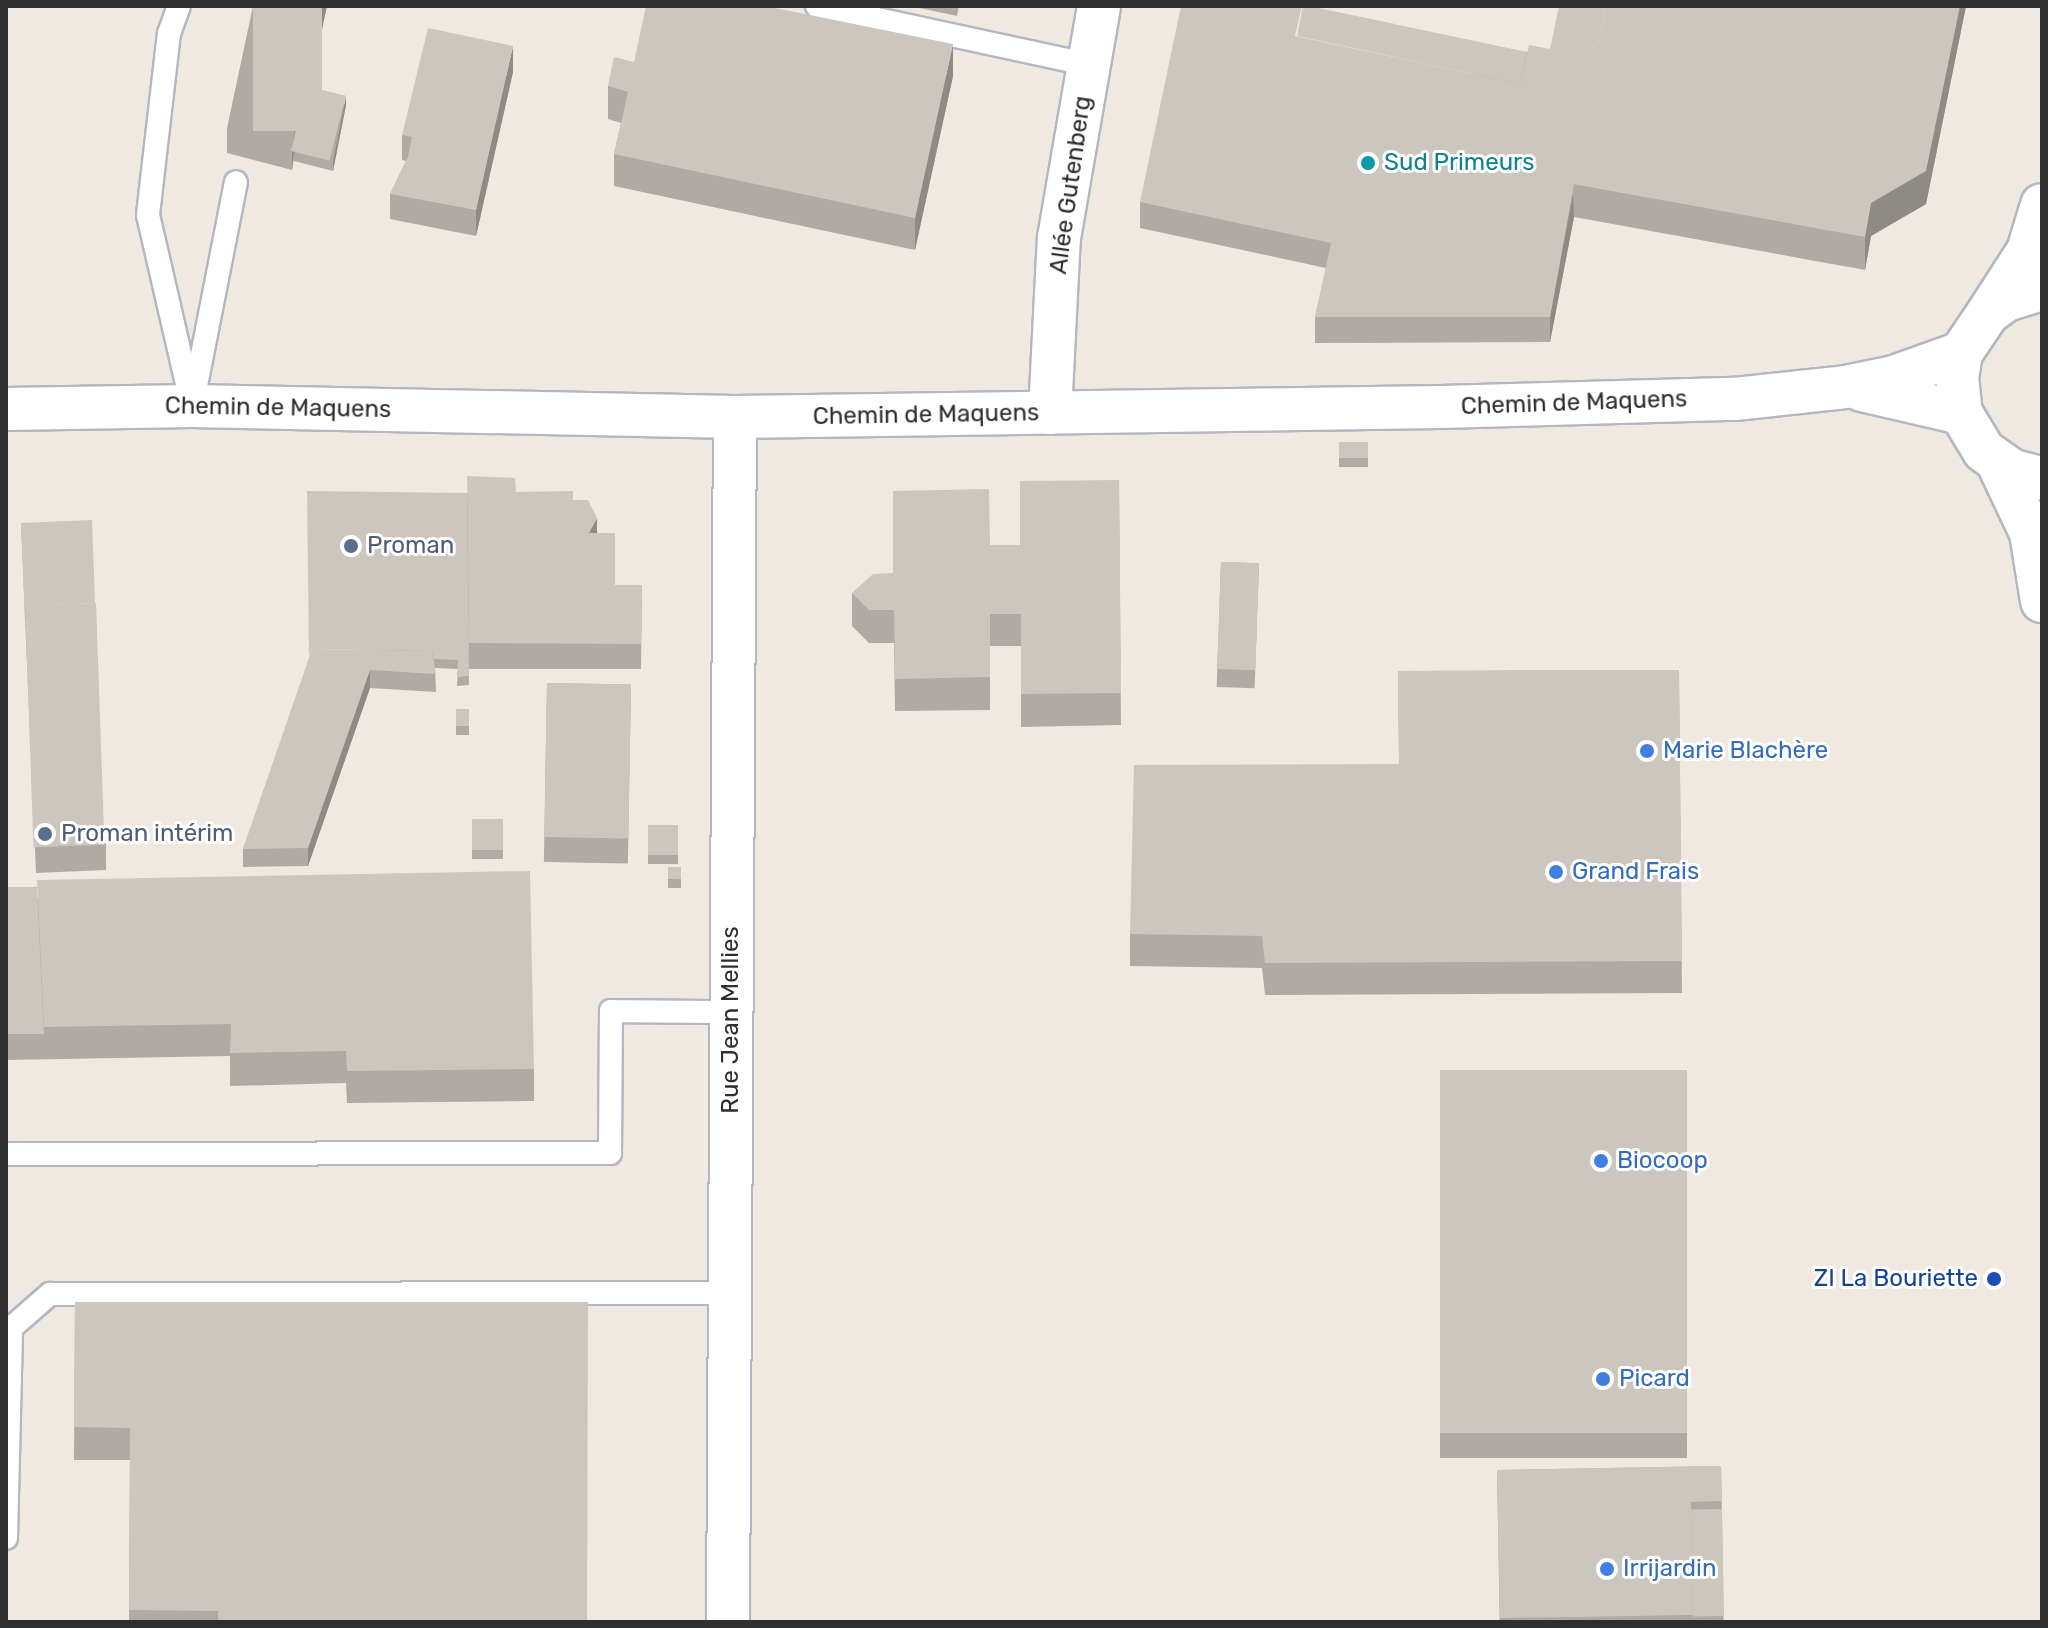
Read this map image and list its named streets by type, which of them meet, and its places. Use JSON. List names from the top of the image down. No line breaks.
{"streets":{"street":["Allée Gutenberg","Chemin de Maquens","Rue Jean Mellies"]},"crossings":[["Allée Gutenberg","Chemin de Maquens"],["Chemin de Maquens","Rue Jean Mellies"]],"places":["Sud Primeurs","Proman","Marie Blachère","Proman intérim","Grand Frais","Biocoop","ZI La Bouriette","Picard","Irrijardin"]}
